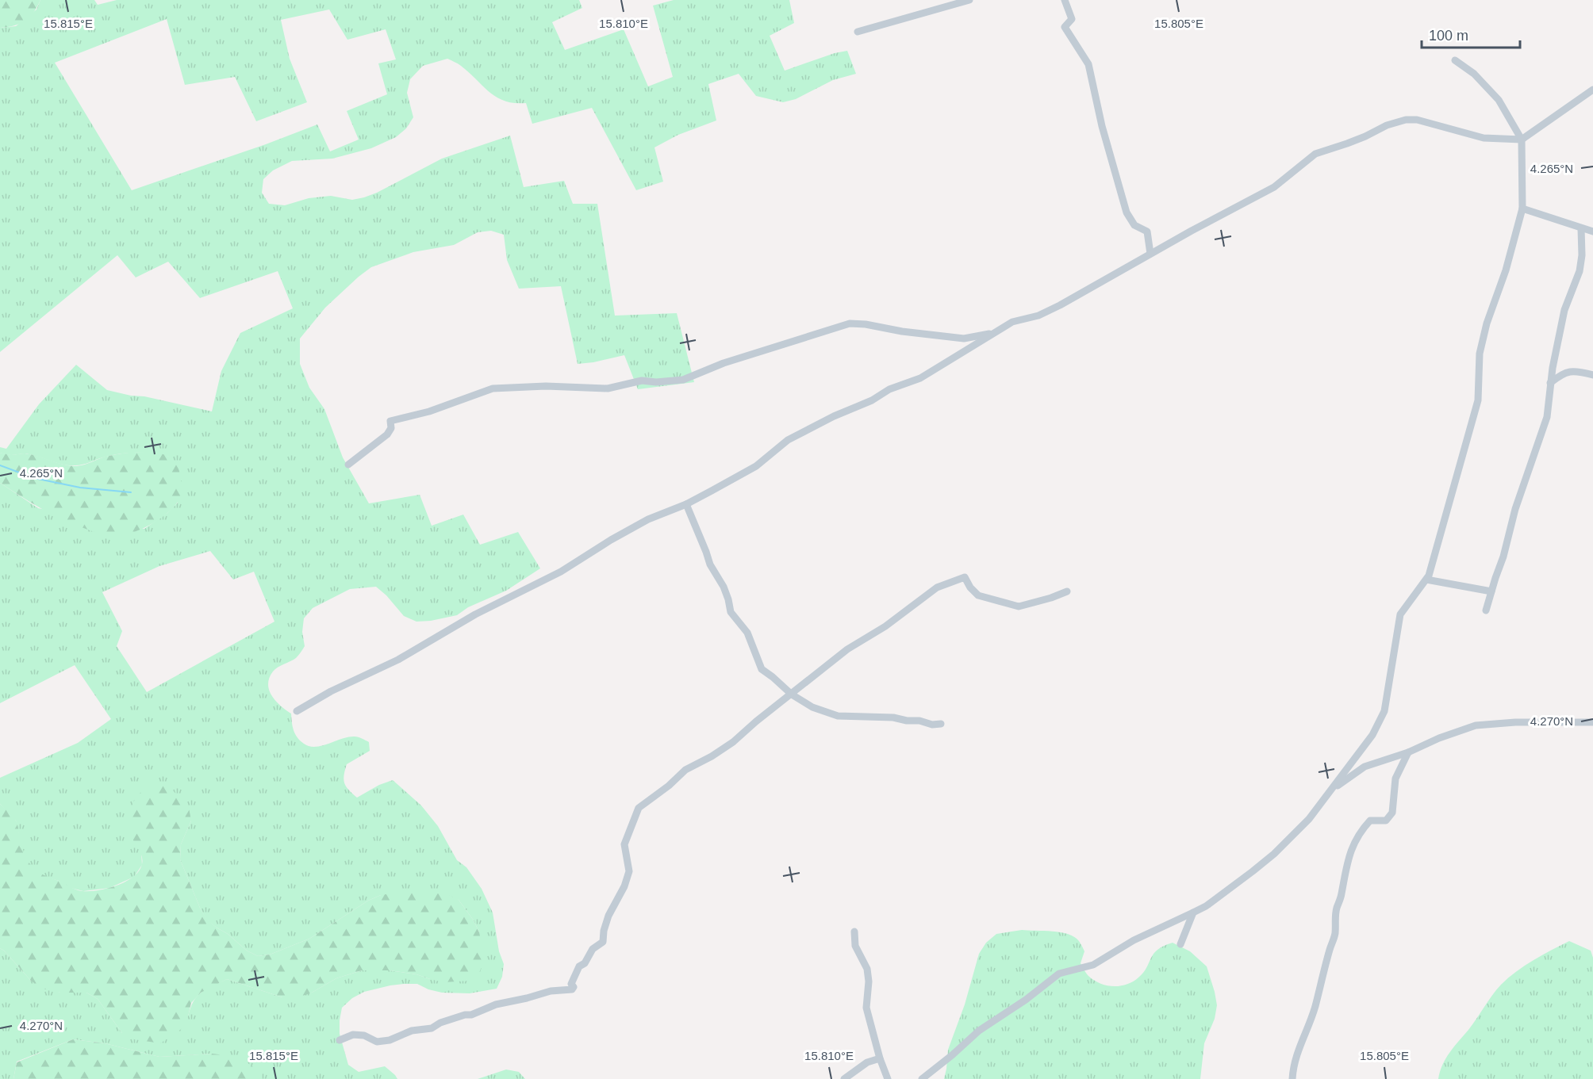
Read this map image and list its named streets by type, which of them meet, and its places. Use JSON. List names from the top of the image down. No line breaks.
{"scale_bar":"100 m","coordinates":["15.815°E","15.810°E","15.805°E","4.265°N","4.270°N"]}
